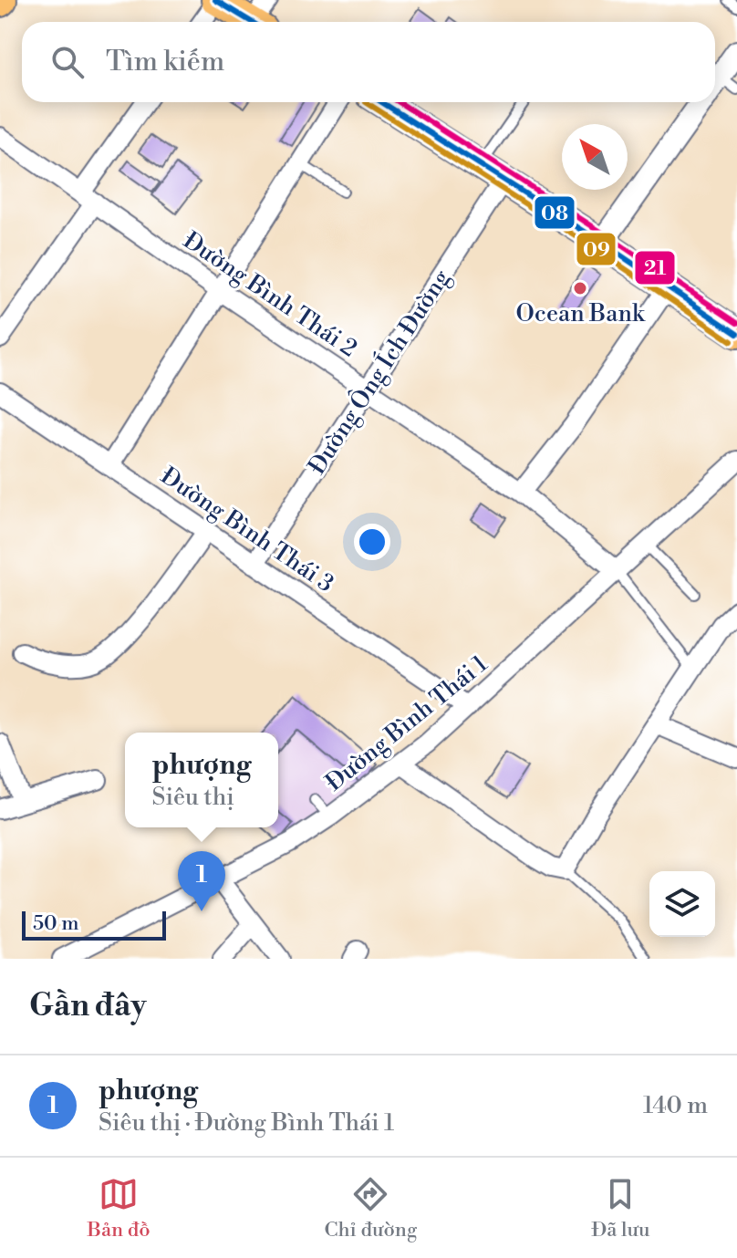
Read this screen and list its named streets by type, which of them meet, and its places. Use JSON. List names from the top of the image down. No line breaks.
{"streets":{"street":["Đường Bình Thái 2","Đường Ông Ích Đường","Đường Bình Thái 3","Đường Bình Thái 1"]},"crossings":[["Đường Bình Thái 2","Đường Ông Ích Đường"],["Đường Bình Thái 2","Đường Bình Thái 1"],["Đường Ông Ích Đường","Đường Bình Thái 3"],["Đường Bình Thái 3","Đường Bình Thái 1"]],"places":["Ocean Bank"],"lines":["transit line 08","transit line 09","transit line 21"],"scale_bar":"50 m","north":"top left","page":{"search":"Tìm kiếm","popup":["phượng","Siêu thị"],"pins":"1","scale":"50 m","heading":"Gần đây","list":[{"mark":"1","name":"phượng","note":"Siêu thị · Đường Bình Thái 1","value":"140 m"}],"nav":["Bản đồ","Chỉ đường","Đã lưu"]}}
